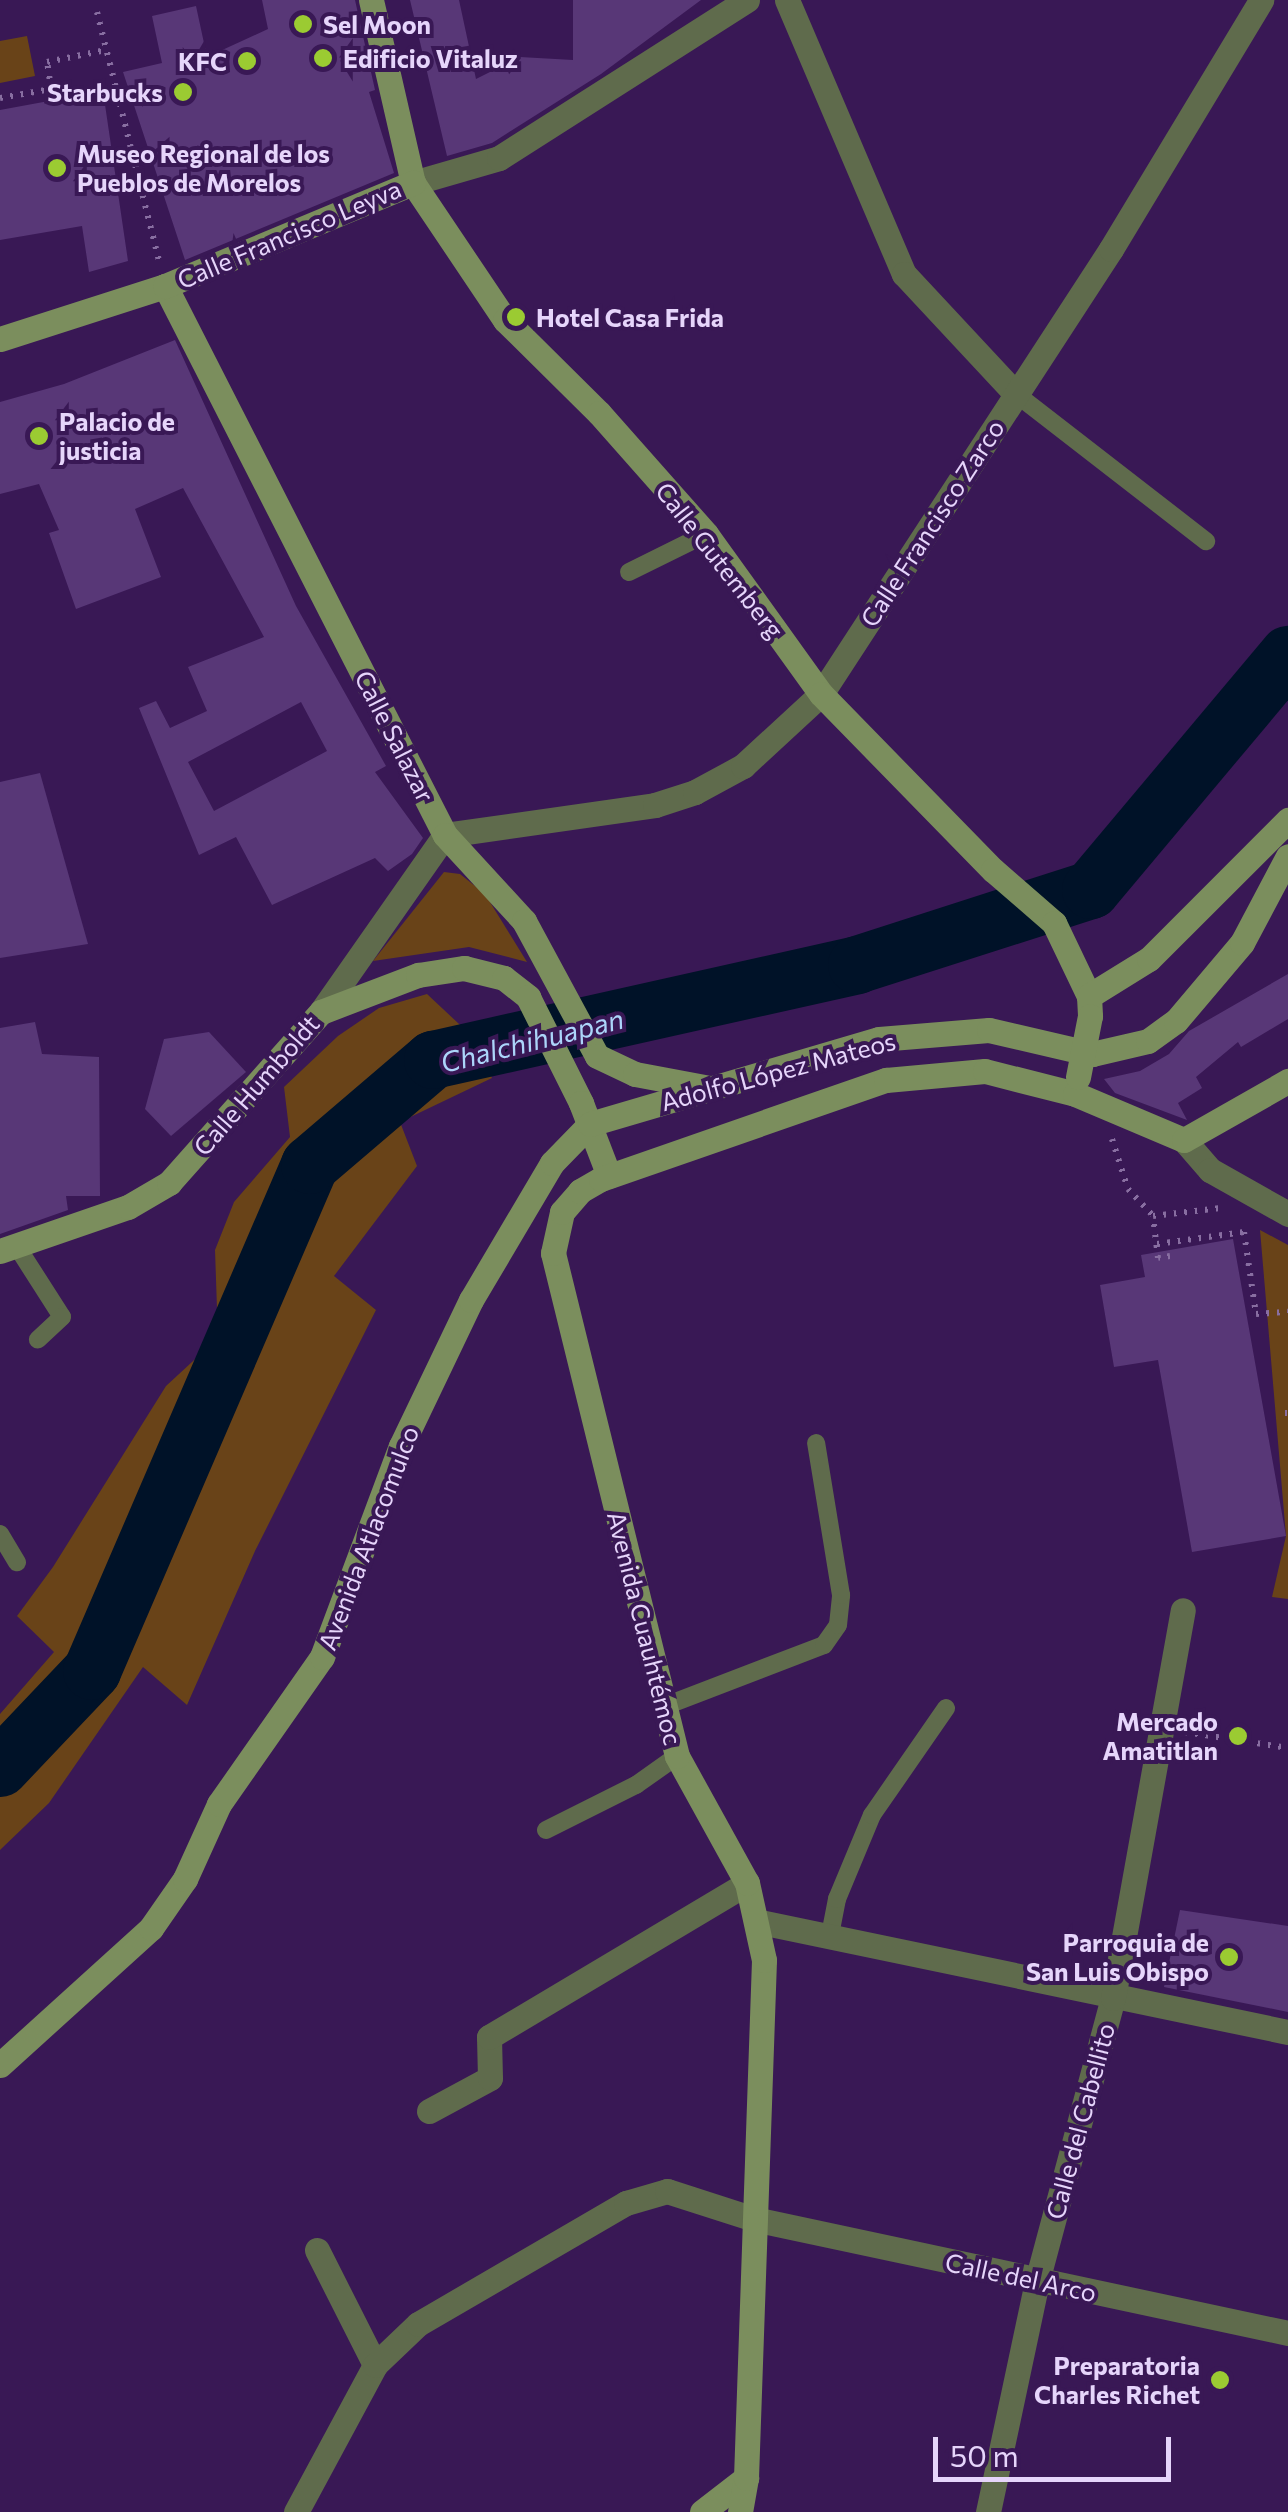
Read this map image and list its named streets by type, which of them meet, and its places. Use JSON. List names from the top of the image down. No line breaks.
{"streets":{"main road":["Calle Francisco Leyva","Calle Gutemberg","Calle Salazar","Adolfo López Mateos","Calle Humboldt","Avenida Atlacomulco","Avenida Cuauhtémoc"],"street":["Calle Francisco Zarco","Calle del Cabellito","Calle del Arco"]},"crossings":[["Calle Francisco Leyva","Calle Gutemberg"],["Calle Francisco Leyva","Calle Salazar"],["Calle Francisco Zarco","Calle Gutemberg"],["Calle Francisco Zarco","Calle Salazar"],["Calle Francisco Zarco","Calle Humboldt"],["Calle Salazar","Adolfo López Mateos"],["Calle Salazar","Calle Humboldt"],["Adolfo López Mateos","Avenida Atlacomulco"],["Avenida Cuauhtémoc","Calle del Arco"],["Calle del Cabellito","Calle del Arco"]],"water":["Chalchihuapan"],"places":["Sel Moon","Edificio Vitaluz","KFC","Starbucks","Museo Regional de los Pueblos de Morelos","Hotel Casa Frida","Palacio de justicia","Mercado Amatitlan","Parroquia de San Luis Obispo","Preparatoria Charles Richet"],"scale_bar":"50 m"}
